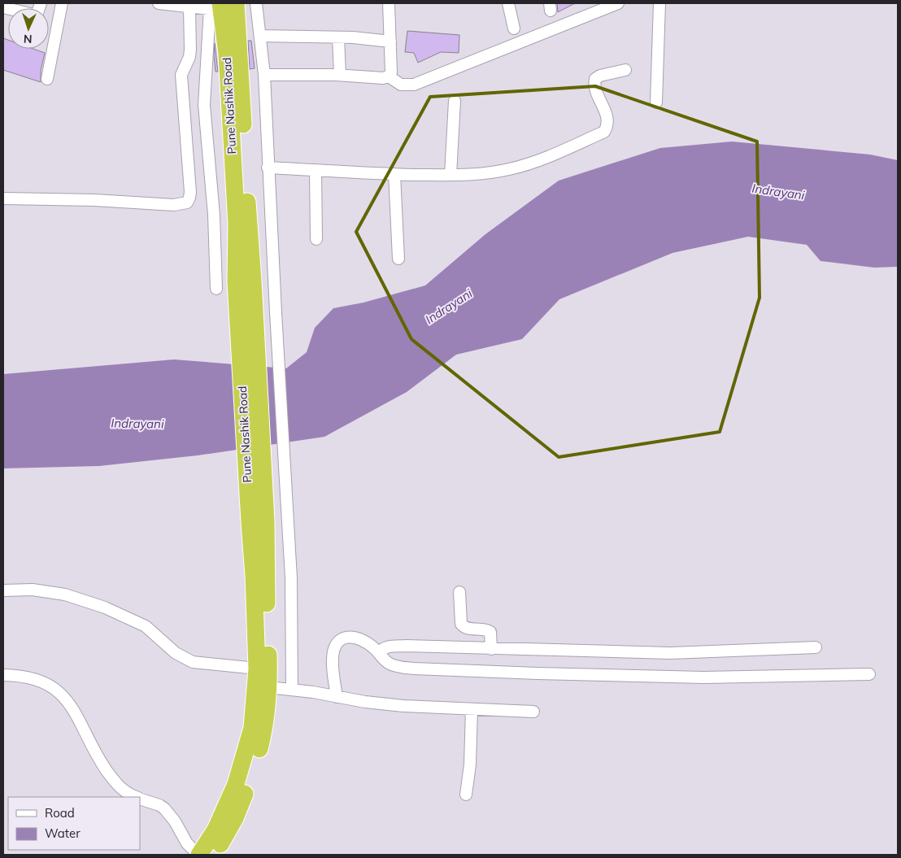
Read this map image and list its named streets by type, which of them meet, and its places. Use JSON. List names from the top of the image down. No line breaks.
{"streets":{"highway":["Pune Nashik Road"]},"water":["Indrayani"],"legend":["Road","Water"],"north":"bottom"}
